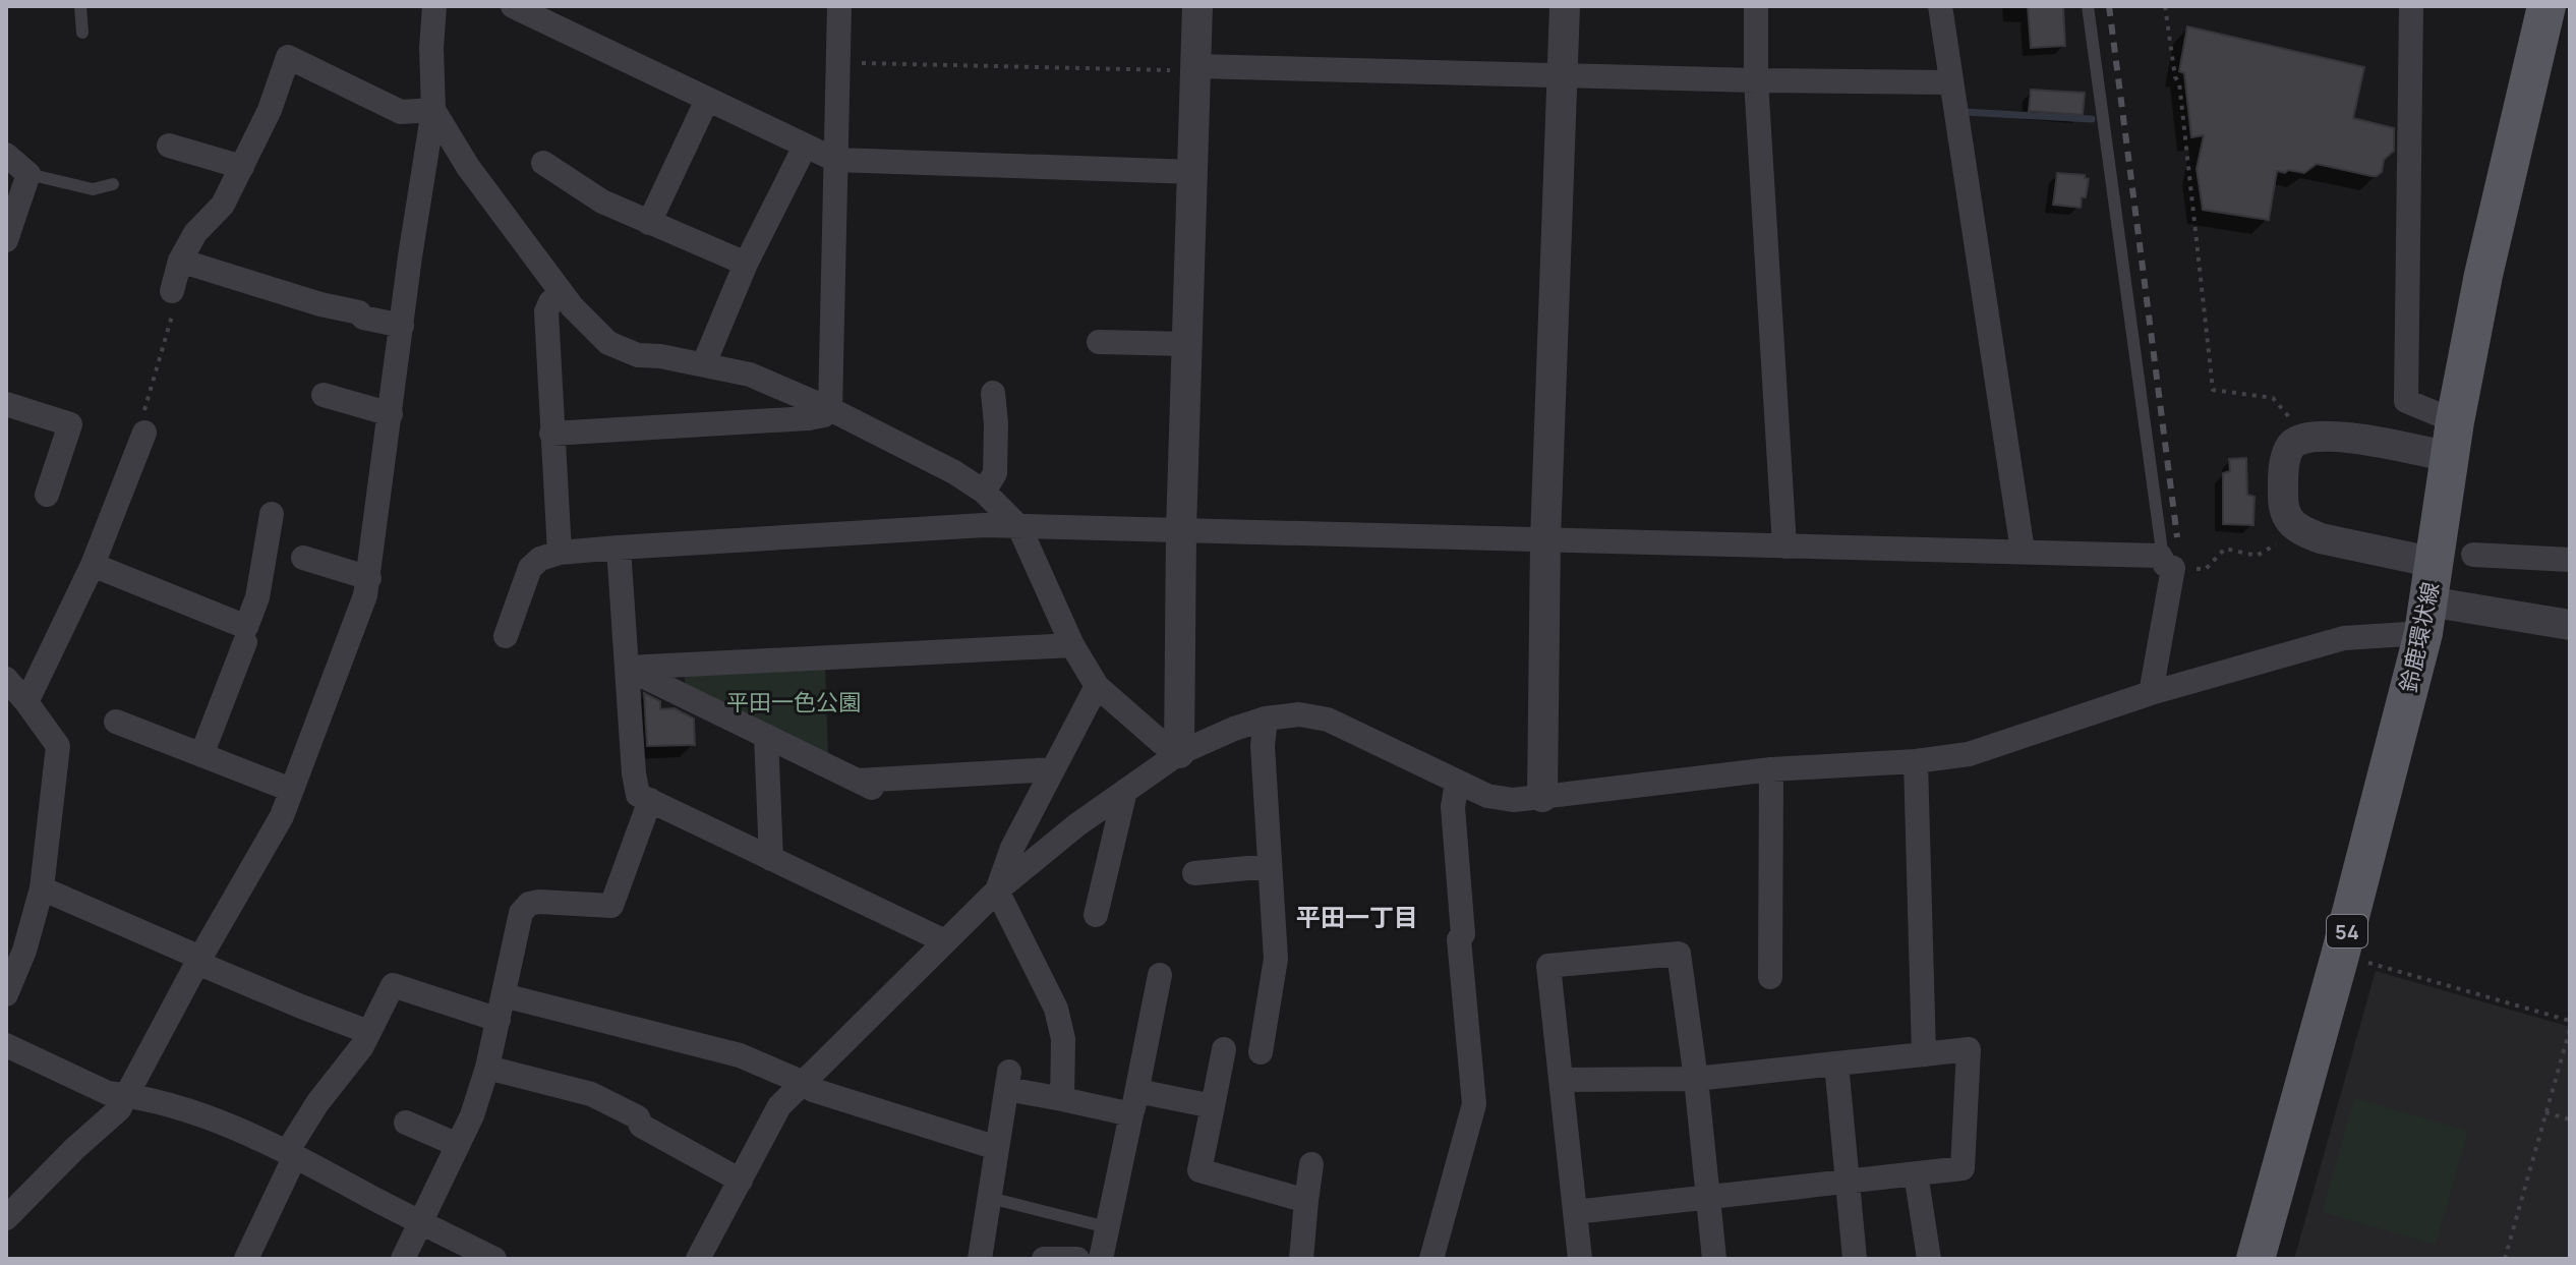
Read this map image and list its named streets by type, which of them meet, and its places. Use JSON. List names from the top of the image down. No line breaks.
{"streets":{"main road":["鈴鹿環状線","54"]},"districts":["平田一丁目"],"parks":["平田一色公園"]}
